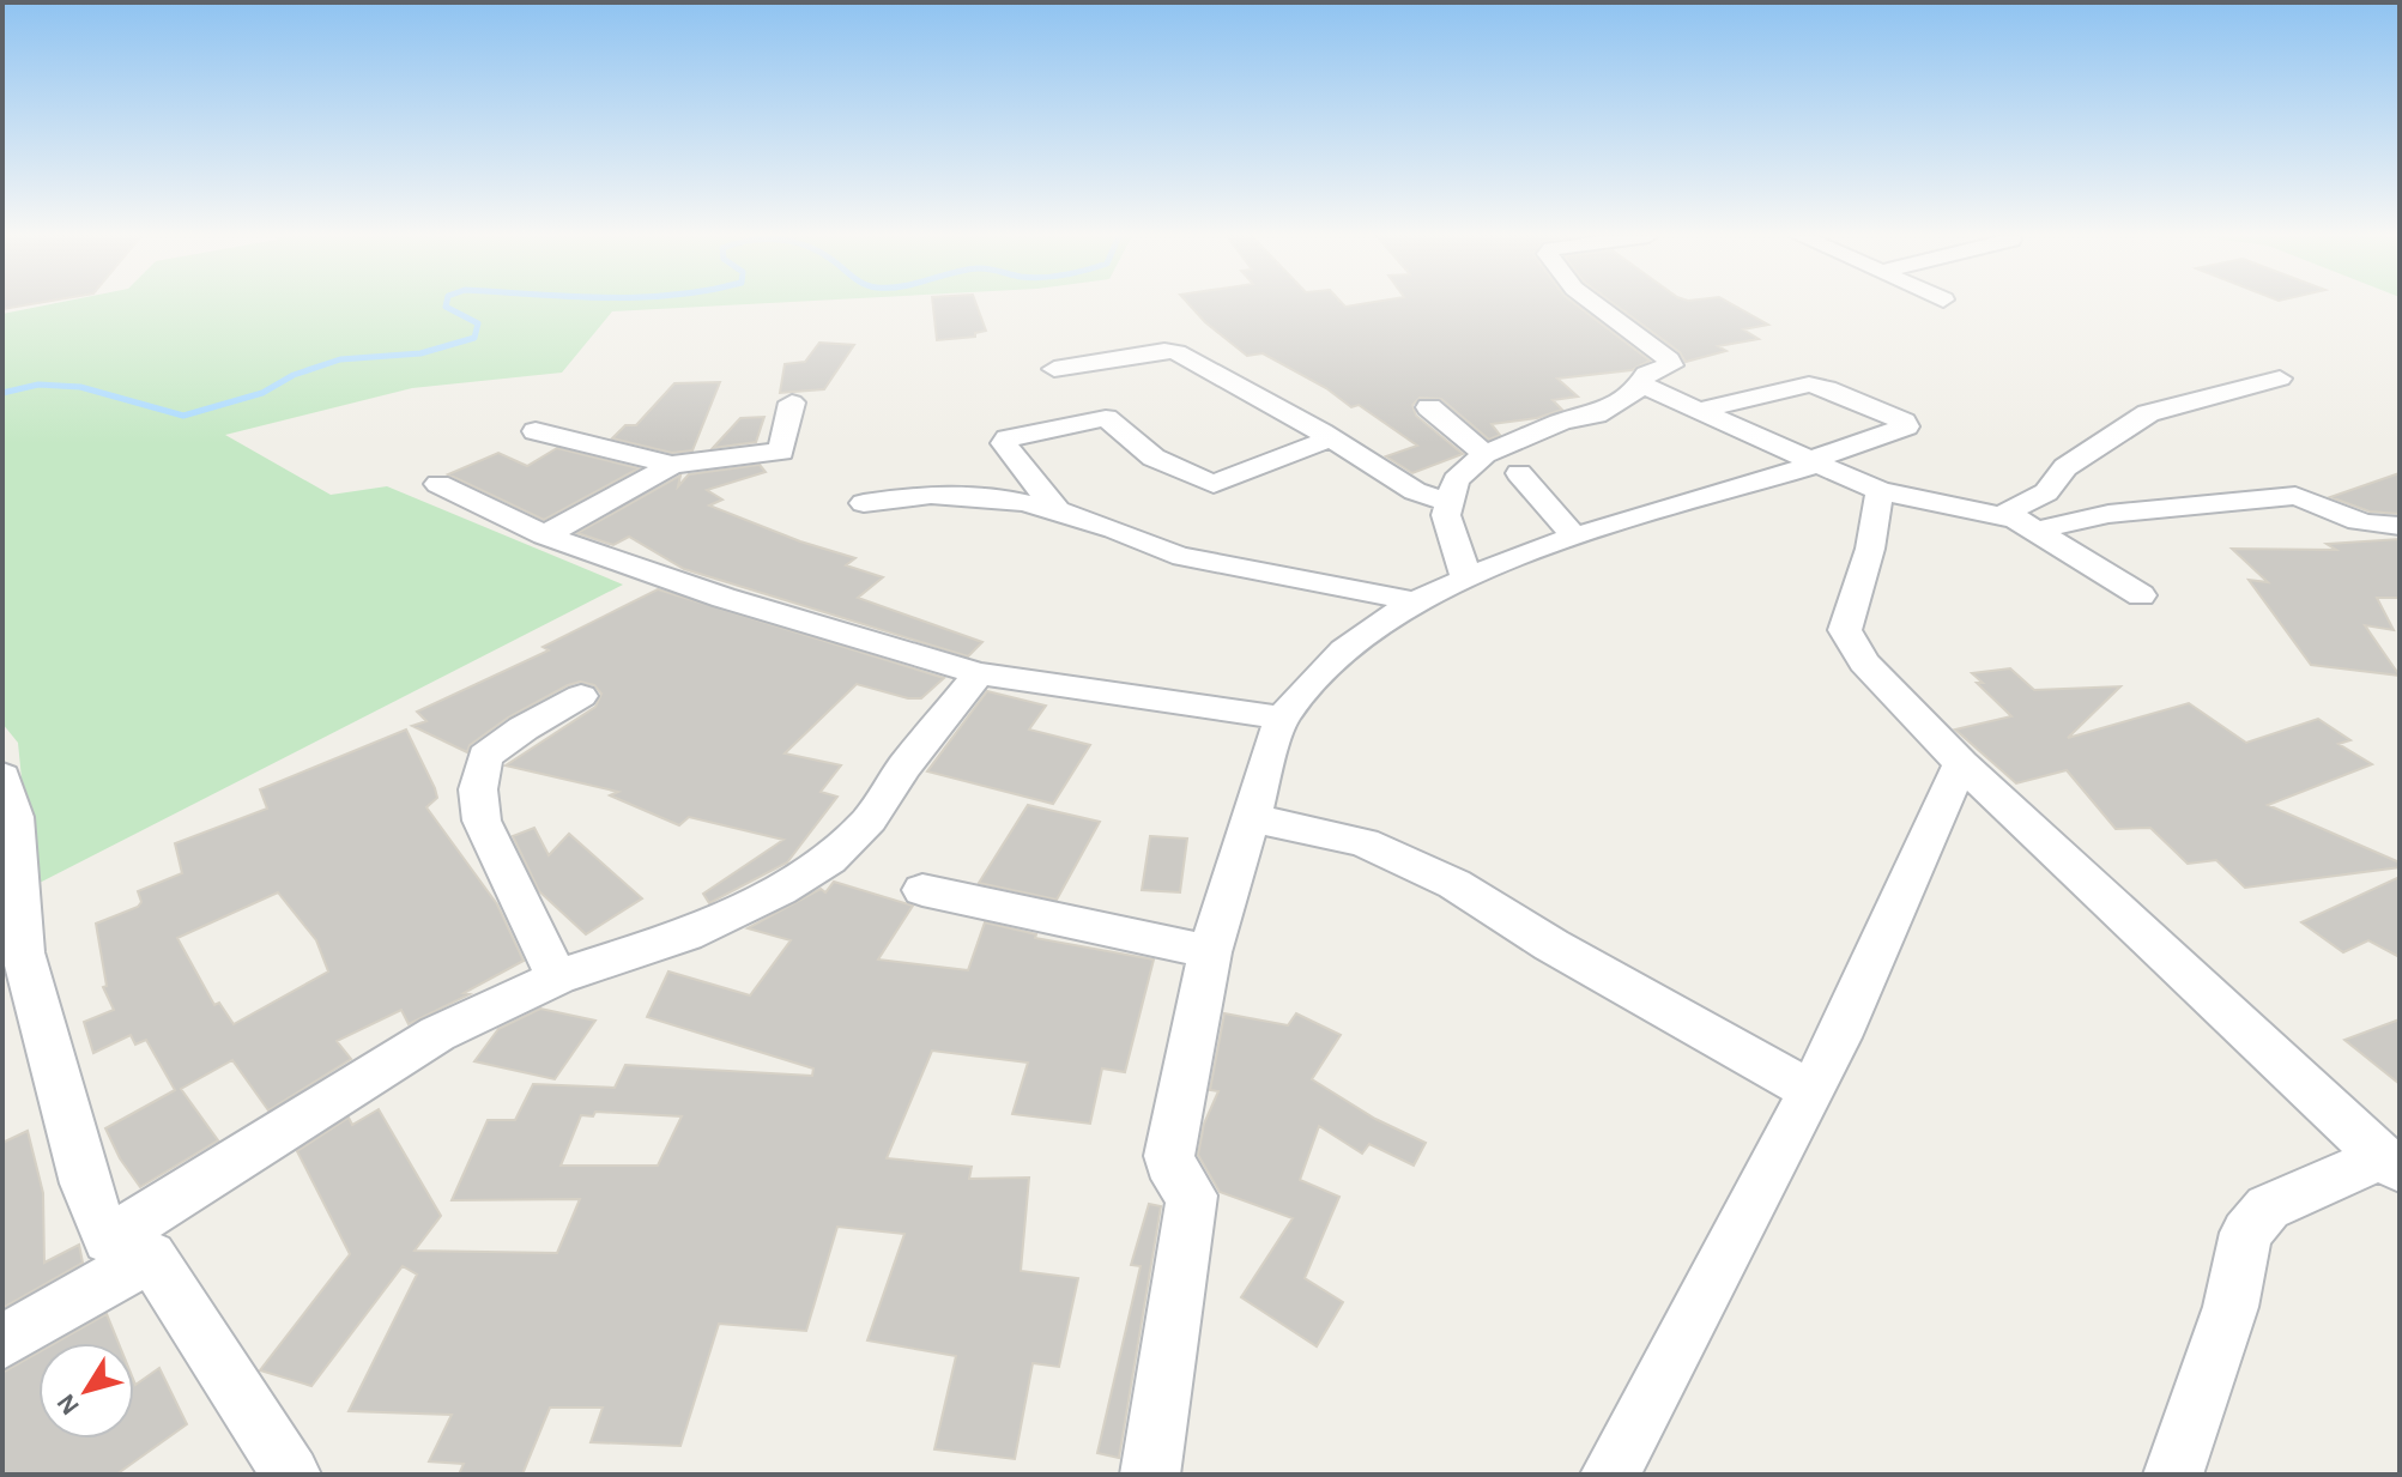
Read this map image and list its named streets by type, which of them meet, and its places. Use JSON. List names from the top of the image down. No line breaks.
{"north":"bottom left"}
